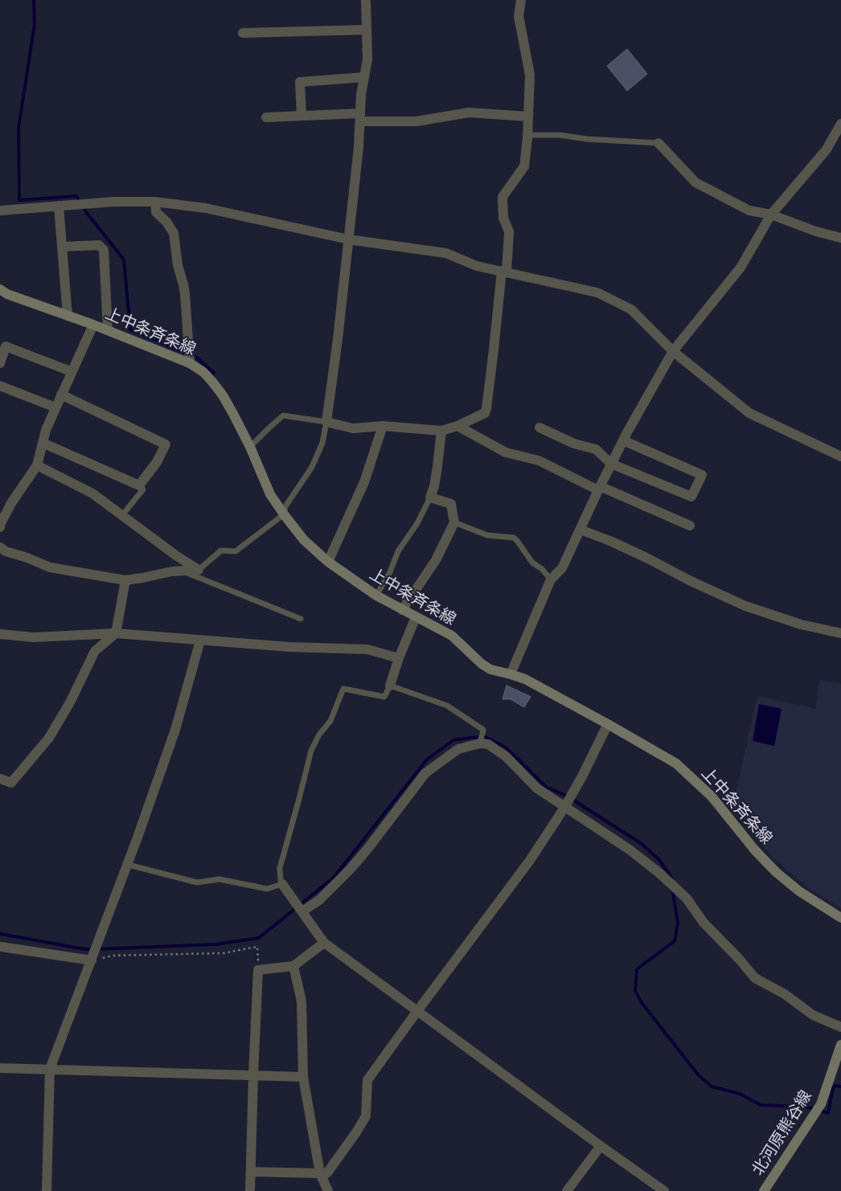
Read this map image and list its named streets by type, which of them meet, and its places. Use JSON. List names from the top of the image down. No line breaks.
{"streets":{"main road":["上中条斉条線","北河原熊谷線"]}}
